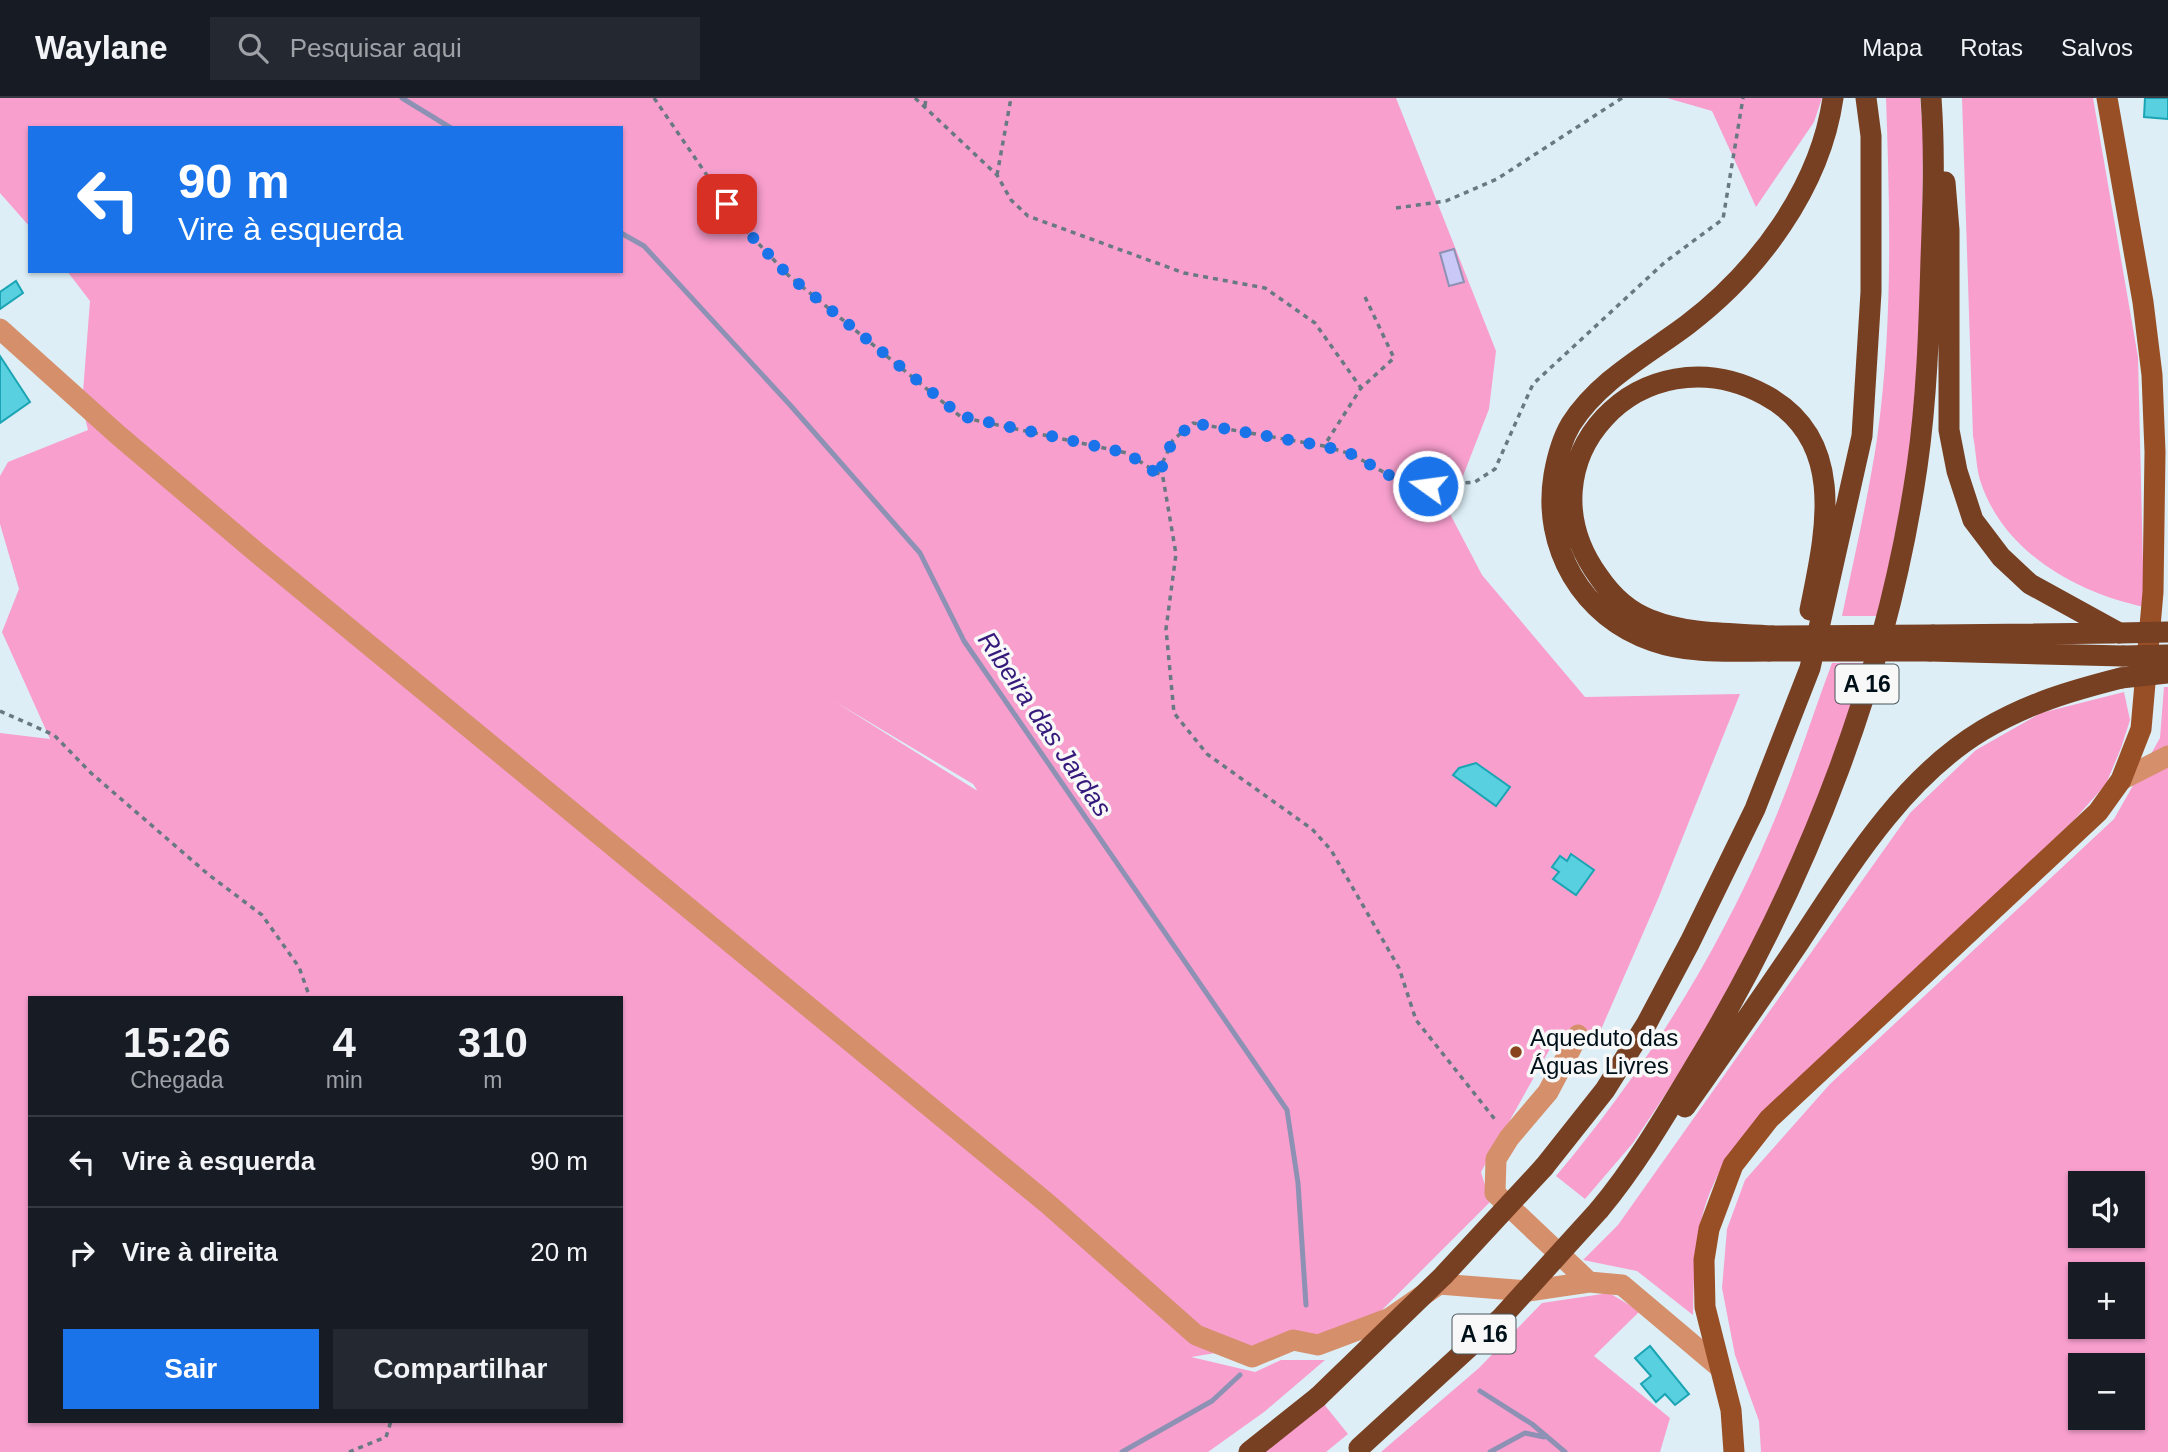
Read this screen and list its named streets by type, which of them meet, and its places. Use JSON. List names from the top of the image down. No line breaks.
{"streets":{"highway":["A 16"]},"water":["Ribeira das Jardas"],"places":["Aqueduto das Águas Livres"],"page":{"header":"Waylane","search":"Pesquisar aqui","nav":["Mapa","Rotas","Salvos"],"turn":["90 m","Vire à esquerda"],"eta":["15:26","Chegada","4","min","310","m"],"list":[{"name":"Vire à esquerda","value":"90 m"},{"name":"Vire à direita","value":"20 m"}],"map_buttons":["+","−"],"buttons":["Sair","Compartilhar"]}}
